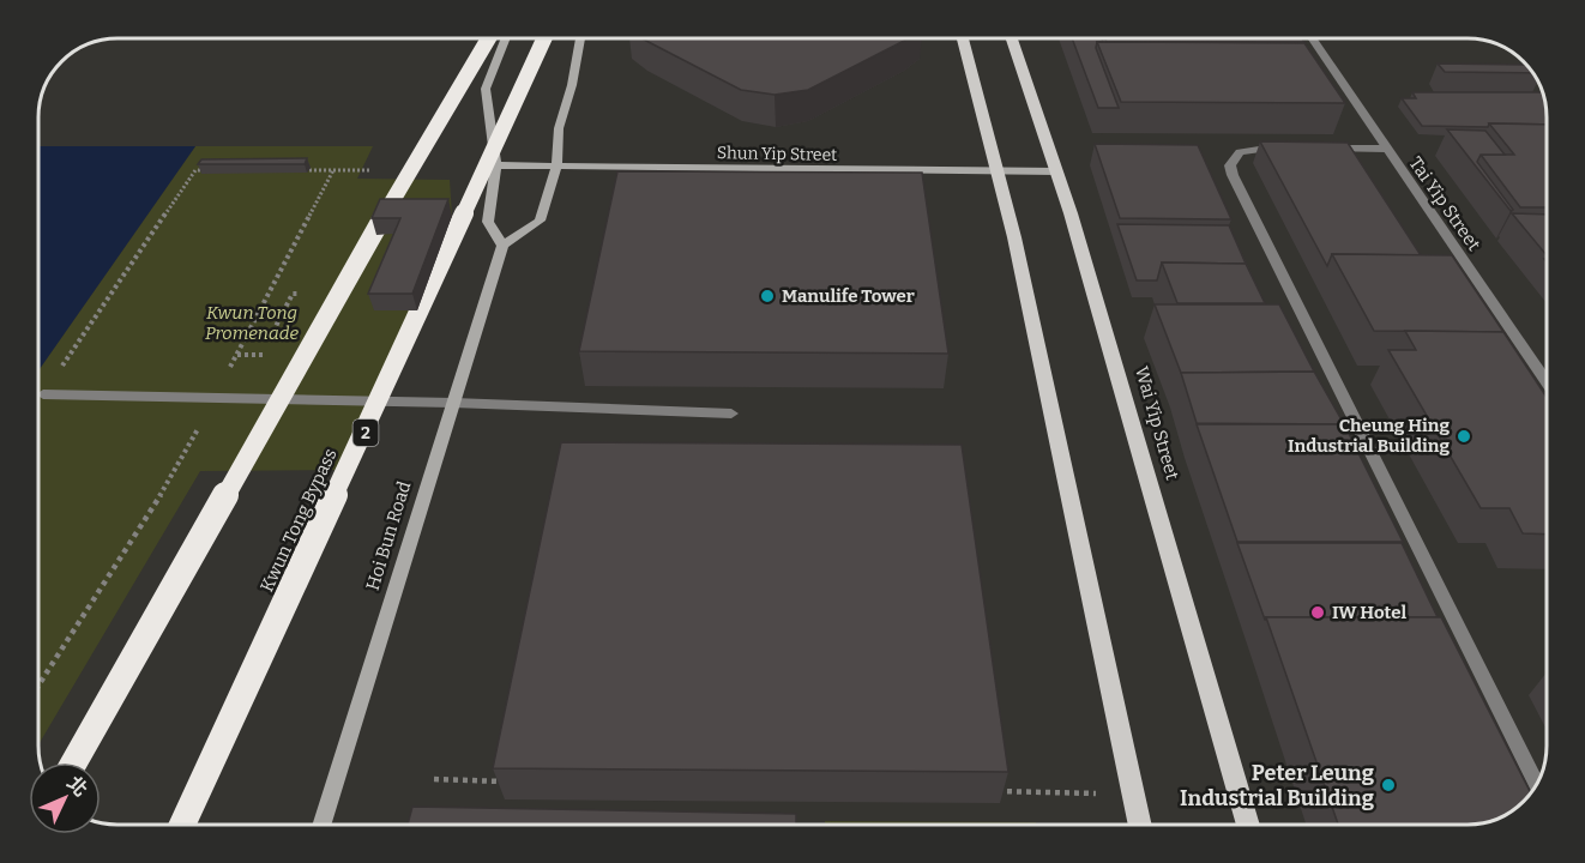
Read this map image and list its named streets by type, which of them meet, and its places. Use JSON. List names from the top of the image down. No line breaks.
{"streets":{"highway":["2","Kwun Tong Bypass"],"main road":["Shun Yip Street","Wai Yip Street","Hoi Bun Road"],"street":["Tai Yip Street"]},"crossings":[["Shun Yip Street","Wai Yip Street"]],"parks":["Kwun Tong Promenade"],"places":["Manulife Tower","Cheung Hing Industrial Building","IW Hotel","Peter Leung Industrial Building"],"north":"top right"}
